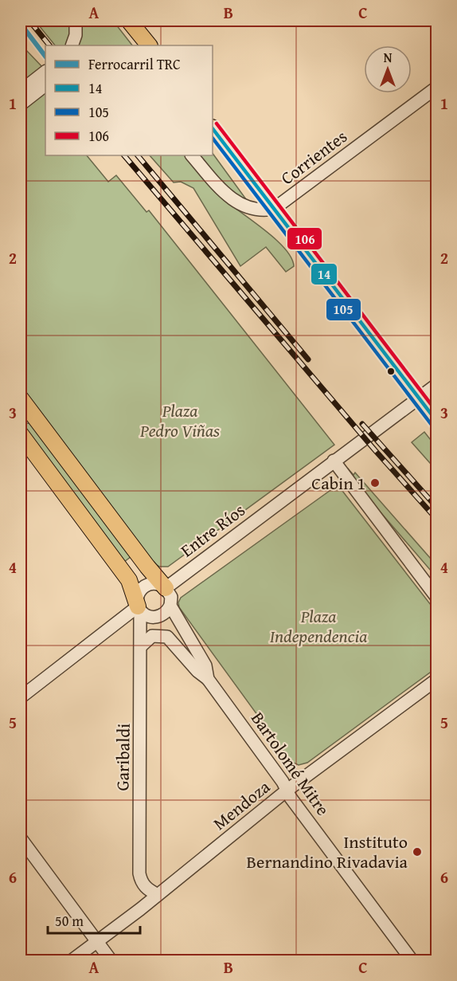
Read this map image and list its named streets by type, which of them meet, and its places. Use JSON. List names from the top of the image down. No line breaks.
{"streets":{"main road":["Bartolomé Mitre"],"street":["Corrientes","Entre Ríos","Garibaldi","Mendoza"]},"crossings":[["Entre Ríos","Garibaldi"],["Entre Ríos","Bartolomé Mitre"],["Garibaldi","Bartolomé Mitre"],["Garibaldi","Mendoza"],["Bartolomé Mitre","Mendoza"]],"parks":["Plaza Pedro Viñas","Plaza Independencia"],"places":["Cabin 1","Instituto Bernandino Rivadavia"],"lines":["rail line TRC","transit line 106","transit line 14","transit line 105"],"legend":["Ferrocarril TRC","14","105","106"],"scale_bar":"50 m","north":"top","grid":{"columns":["A","B","C"],"rows":["1","2","3","4","5","6"]}}
